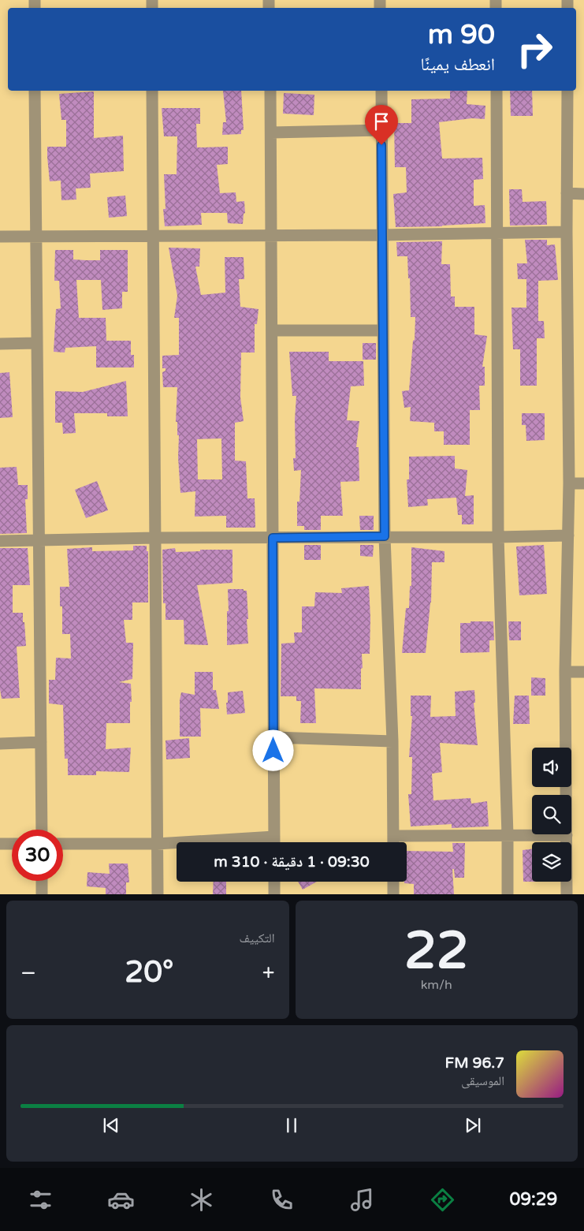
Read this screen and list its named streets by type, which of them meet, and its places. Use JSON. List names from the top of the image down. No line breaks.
{"page":{"turn":["90 m","انعطف يمينًا"],"limit":"30","trip":"09:30 · 1 دقيقة · 310 m","tile":[["22","km/h"],"التكييف"],"heat":["−","20°","+"],"song":["96.7 FM","الموسيقى"],"tabs":"09:29"}}
